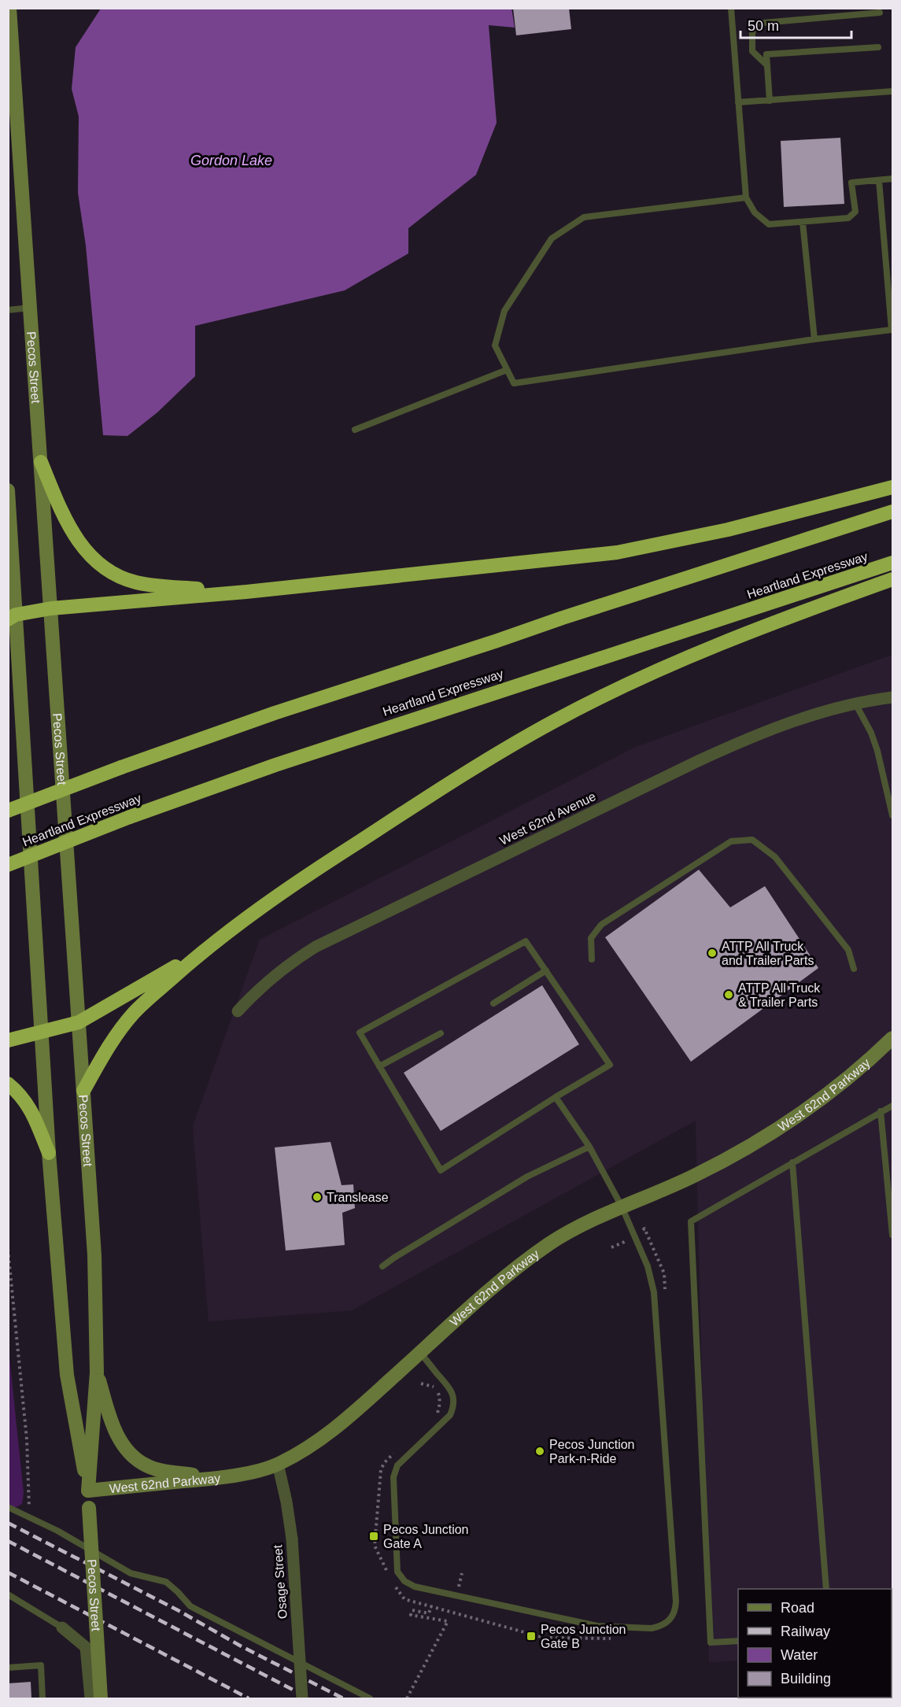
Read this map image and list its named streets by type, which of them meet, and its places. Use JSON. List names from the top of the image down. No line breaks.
{"streets":{"highway":["Heartland Expressway"],"main road":["Pecos Street","West 62nd Parkway"],"street":["West 62nd Avenue","Osage Street"]},"crossings":[["Pecos Street","West 62nd Parkway"],["West 62nd Parkway","Osage Street"]],"water":["Gordon Lake"],"places":{"other":["ATTP All Truck and Trailer Parts","ATTP All Truck & Trailer Parts","Translease","Pecos Junction Park-n-Ride"],"transit":["Pecos Junction Gate A","Pecos Junction Gate B"]},"legend":["Road","Railway","Water","Building"],"scale_bar":"50 m"}
